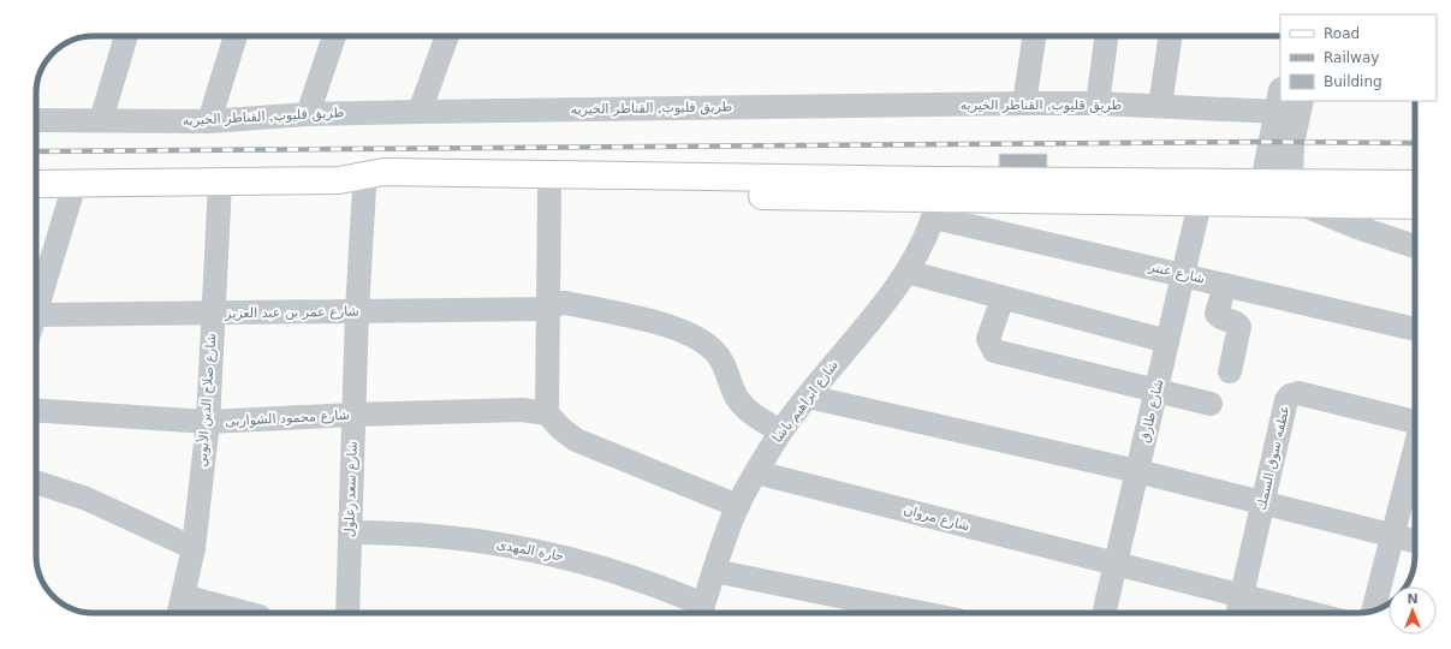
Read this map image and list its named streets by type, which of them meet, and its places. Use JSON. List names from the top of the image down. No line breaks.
{"streets":{"street":["طريق قليوب, القناطر الخيريه","شارع عنتر","شارع عمر بن عبد العزيز","شارع صلاح الدين الأيوبي","شارع ابراهيم باشا","شارع طارق","شارع محمود الشواربى","عطفه سوق السمك","شارع سعد زغلول","شارع مروان","حارة المهدى"]},"crossings":[["شارع عنتر","شارع ابراهيم باشا"],["شارع عنتر","شارع طارق"],["شارع عمر بن عبد العزيز","شارع صلاح الدين الأيوبي"],["شارع عمر بن عبد العزيز","شارع ابراهيم باشا"],["شارع عمر بن عبد العزيز","شارع سعد زغلول"],["شارع صلاح الدين الأيوبي","شارع محمود الشواربى"],["شارع ابراهيم باشا","شارع مروان"],["شارع ابراهيم باشا","حارة المهدى"],["شارع طارق","شارع مروان"],["شارع محمود الشواربى","شارع سعد زغلول"],["عطفه سوق السمك","شارع مروان"],["شارع سعد زغلول","حارة المهدى"]],"legend":["Road","Railway","Building"],"north":"top"}
